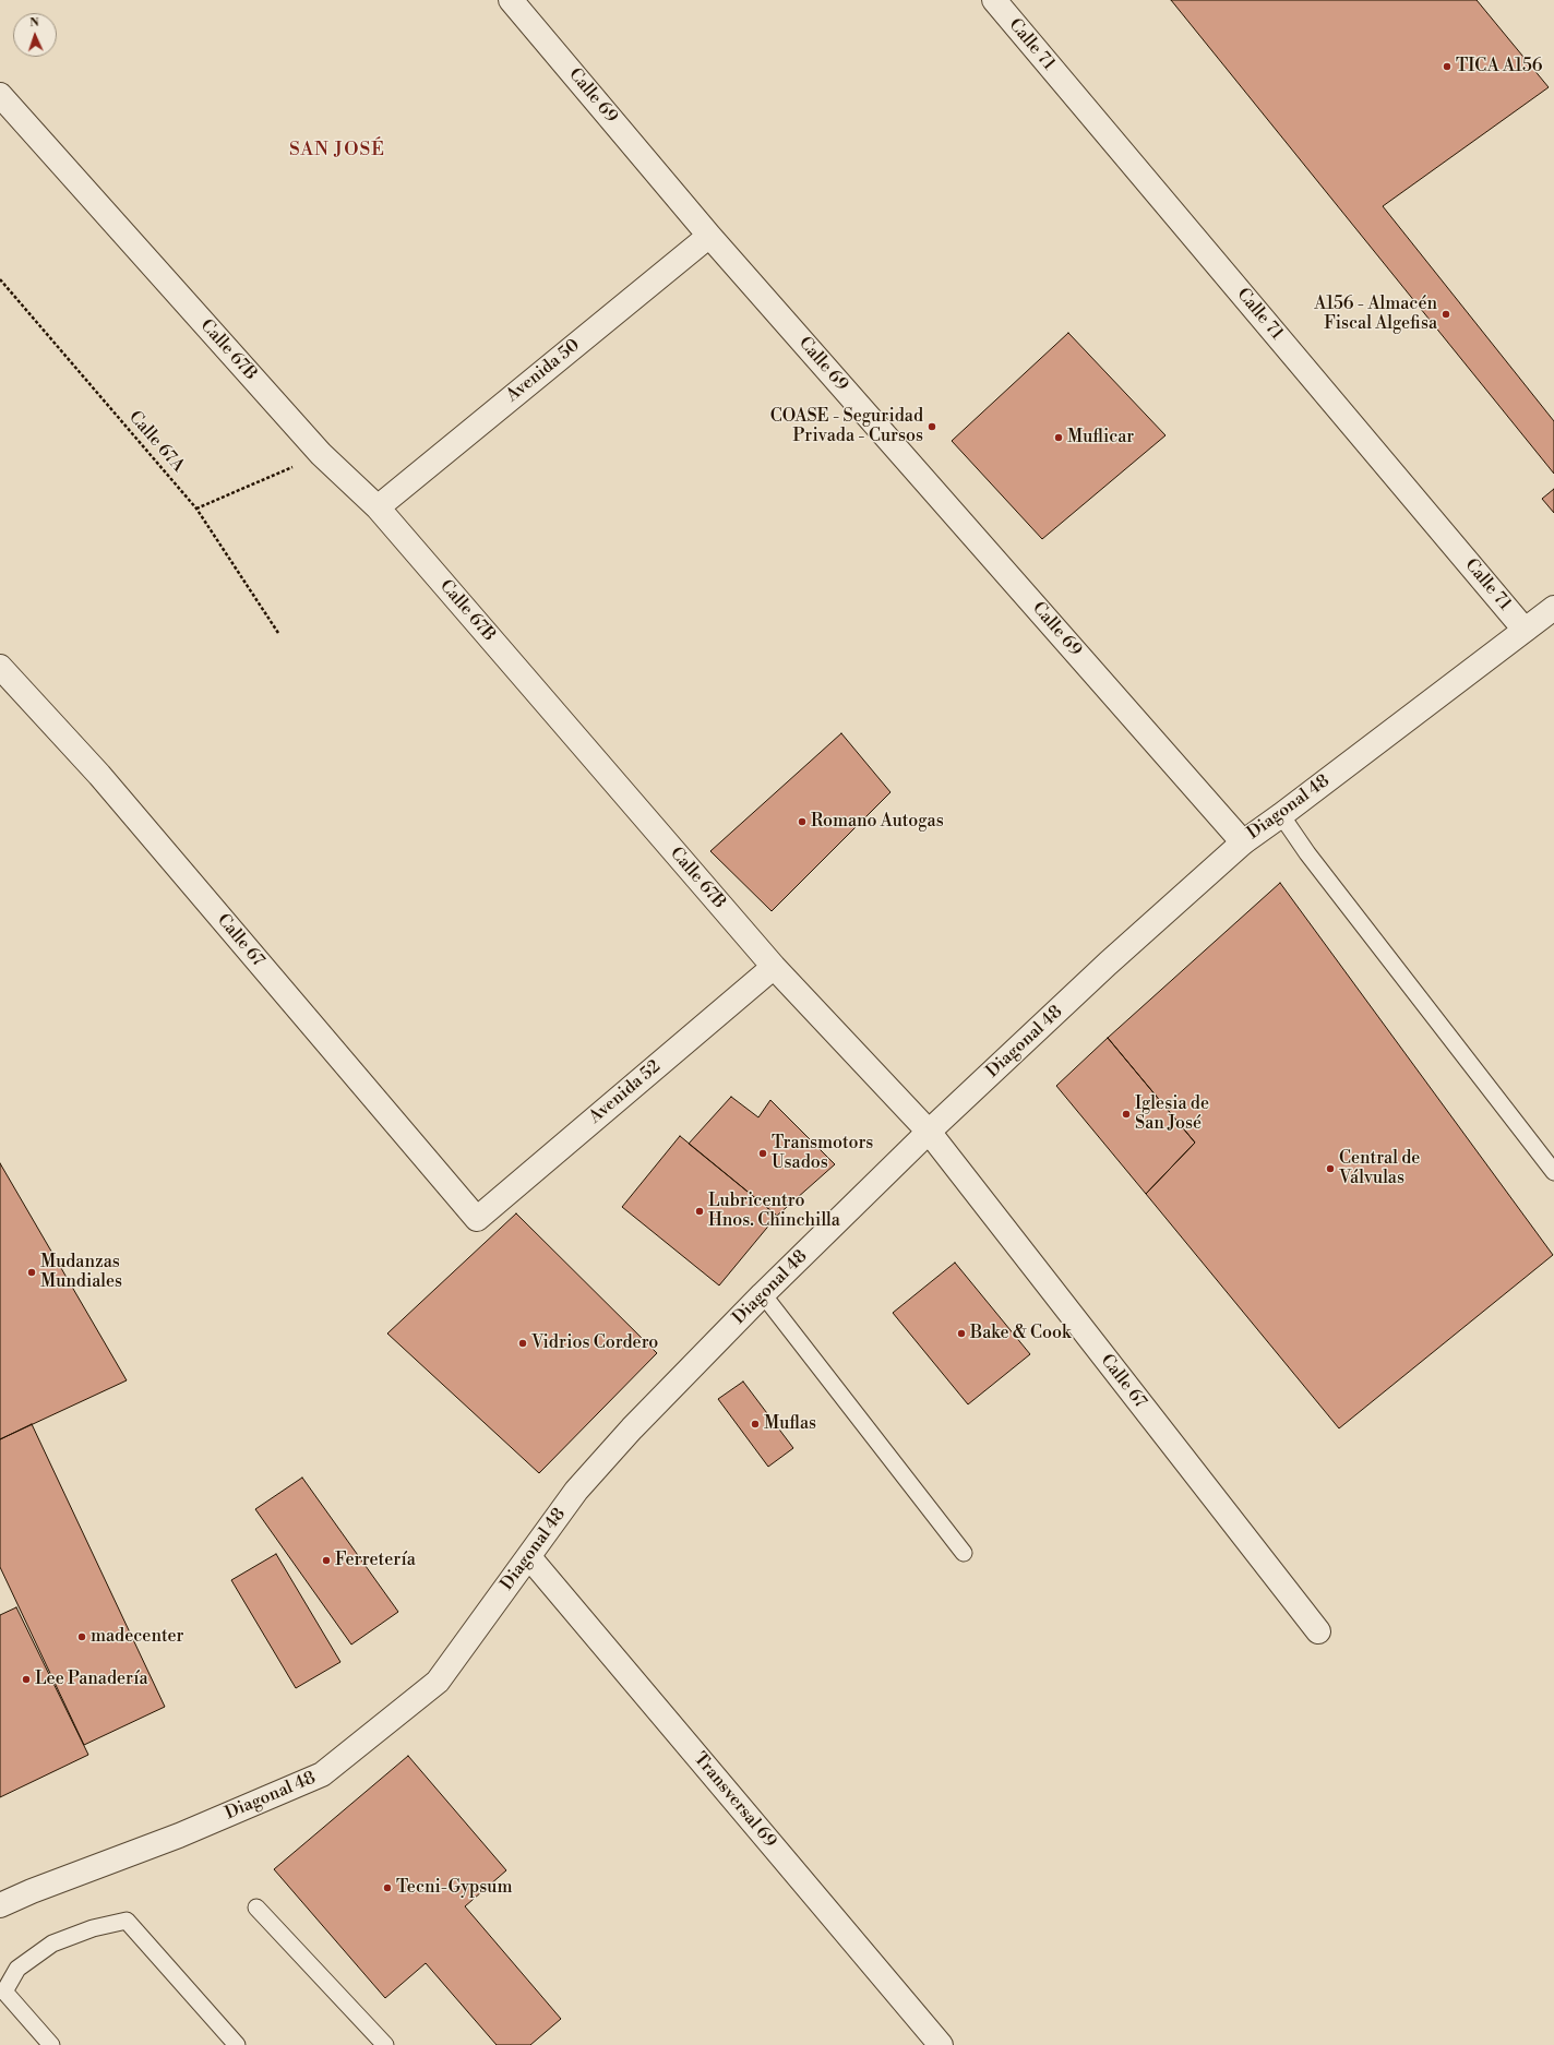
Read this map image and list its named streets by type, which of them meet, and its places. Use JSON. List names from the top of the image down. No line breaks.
{"streets":{"street":["Calle 71","Calle 69","Calle 67B","Avenida 50","Diagonal 48","Calle 67","Avenida 52","Transversal 69"],"path":["Calle 67A"]},"crossings":[["Calle 71","Diagonal 48"],["Calle 69","Avenida 50"],["Calle 69","Diagonal 48"],["Calle 67B","Avenida 50"],["Calle 67B","Diagonal 48"],["Calle 67B","Calle 67"],["Calle 67B","Avenida 52"],["Diagonal 48","Calle 67"],["Diagonal 48","Transversal 69"],["Calle 67","Avenida 52"]],"districts":["SAN JOSÉ"],"places":["TICA A156","A156 - Almacén Fiscal Algefisa","COASE - Seguridad Privada - Cursos","Muflicar","Romano Autogas","Iglesia de San José","Transmotors Usados","Central de Válvulas","Lubricentro Hnos. Chinchilla","Mudanzas Mundiales","Bake & Cook","Vidrios Cordero","Muflas","Ferretería","madecenter","Lee Panadería","Tecni-Gypsum"],"north":"top"}
